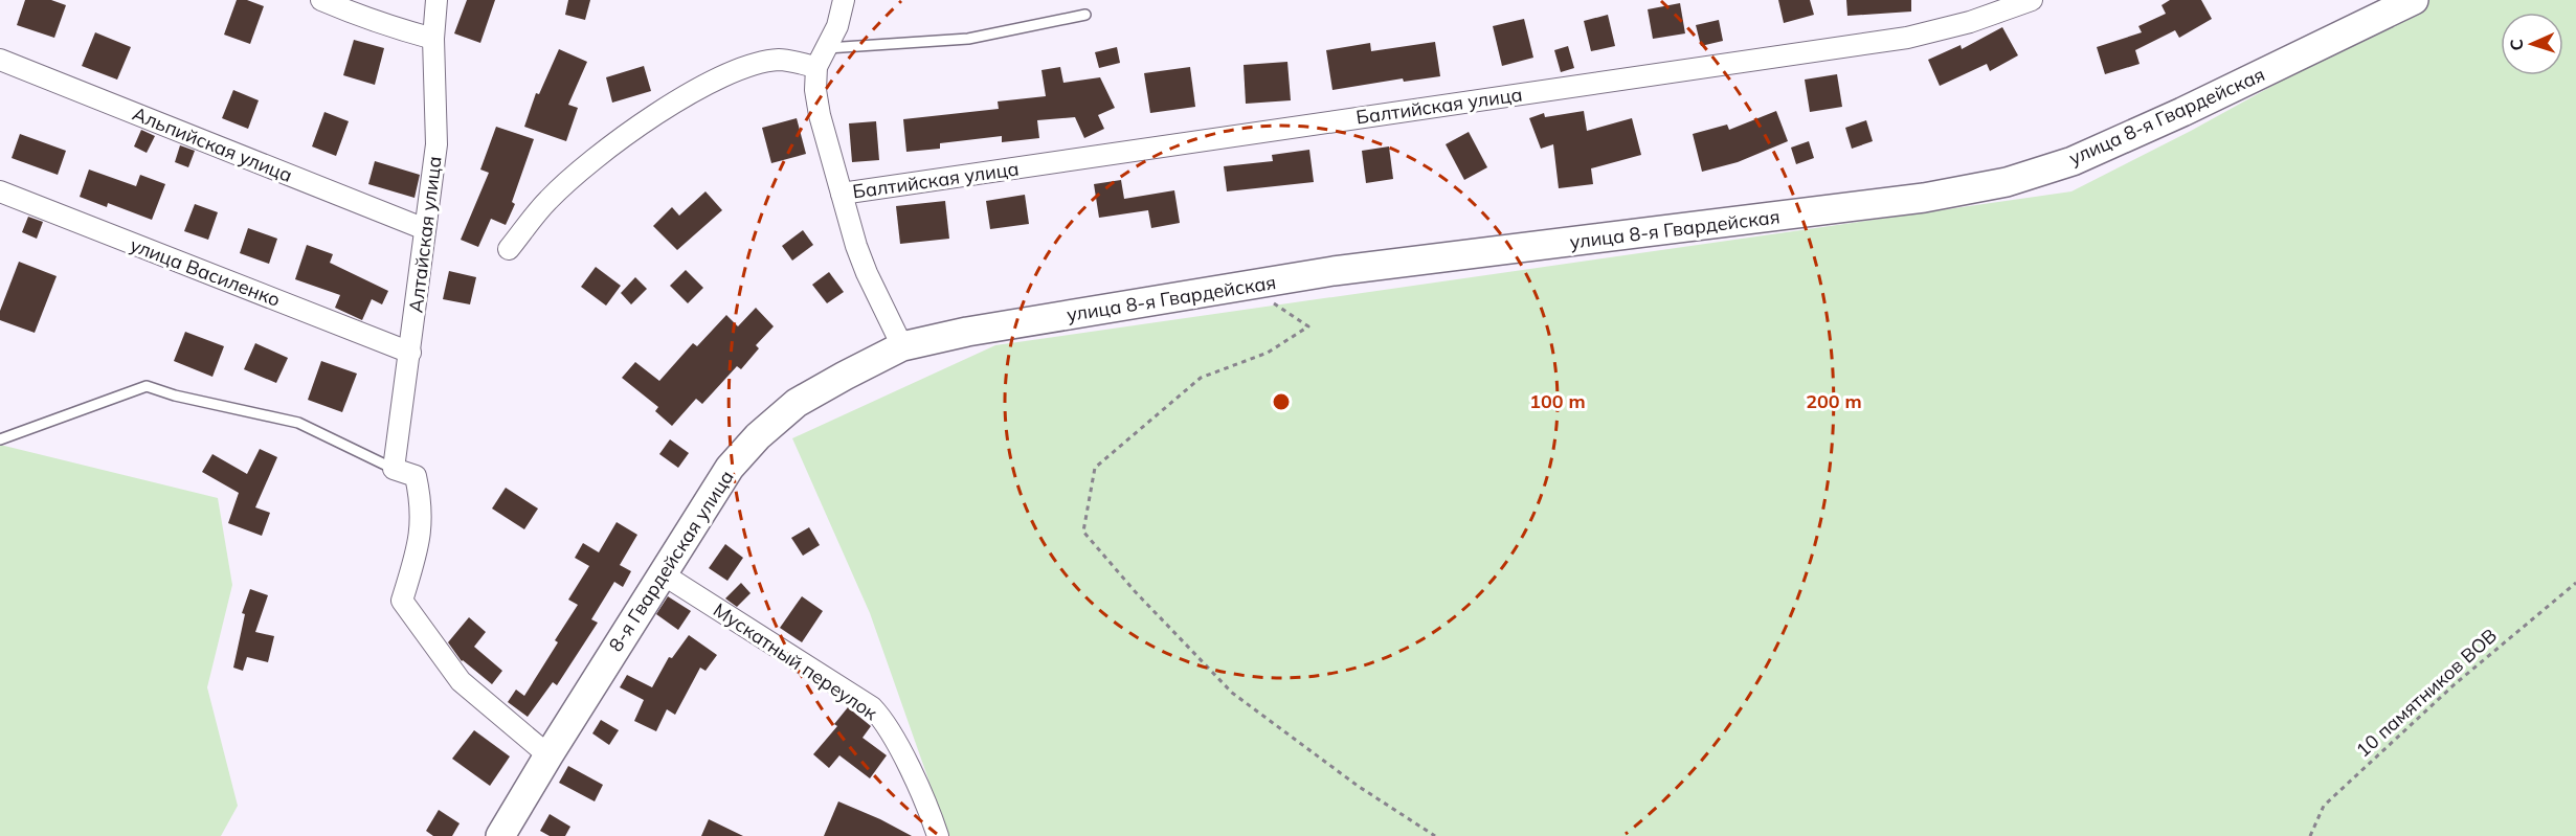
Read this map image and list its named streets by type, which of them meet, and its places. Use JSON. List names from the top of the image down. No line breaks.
{"streets":{"street":["Балтийская улица","улица 8-я Гвардейская","Альпийская улица","Алтайская улица","улица Василенко","8-я Гвардейская улица","Мускатный переулок"],"path":["10 памятников ВОВ"]},"crossings":[["улица 8-я Гвардейская","8-я Гвардейская улица"],["Альпийская улица","Алтайская улица"],["Алтайская улица","улица Василенко"],["8-я Гвардейская улица","Мускатный переулок"]],"north":"left","rings":["100 m","200 m"]}
